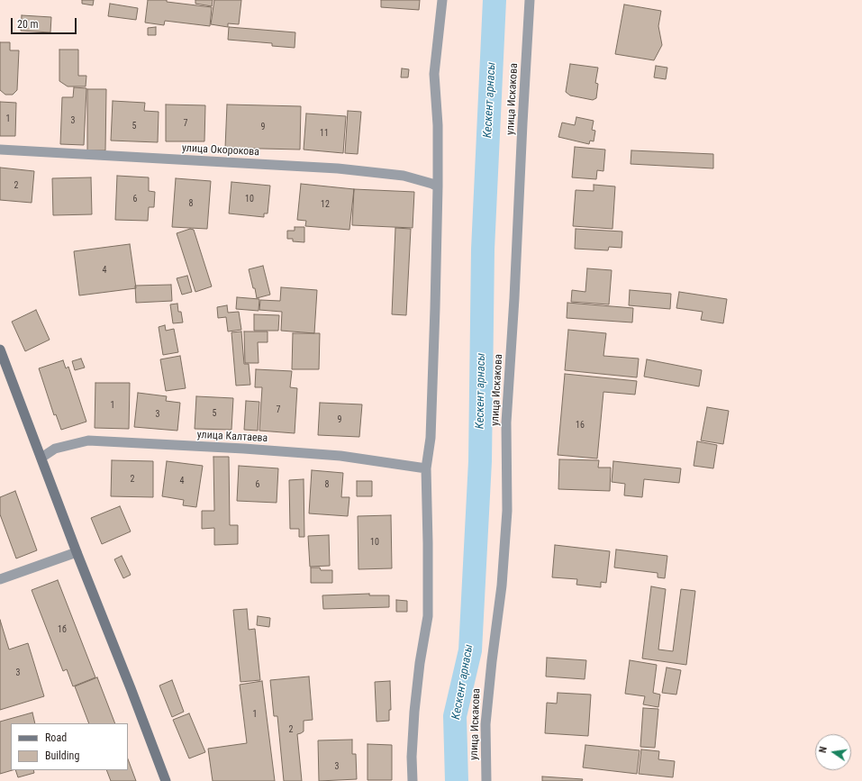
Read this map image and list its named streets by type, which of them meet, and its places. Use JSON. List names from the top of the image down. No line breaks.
{"streets":{"street":["улица Искакова","улица Окорокова","улица Калтаева"]},"water":["Кескент арнасы"],"house_numbers":["1","3","7","5","9","11","2","6","10","8","12","4","1","7","5","3","9","16","2","4","6","8","10","1б","3","1","2","3"],"legend":["Road","Building"],"scale_bar":"20 m","north":"left"}
